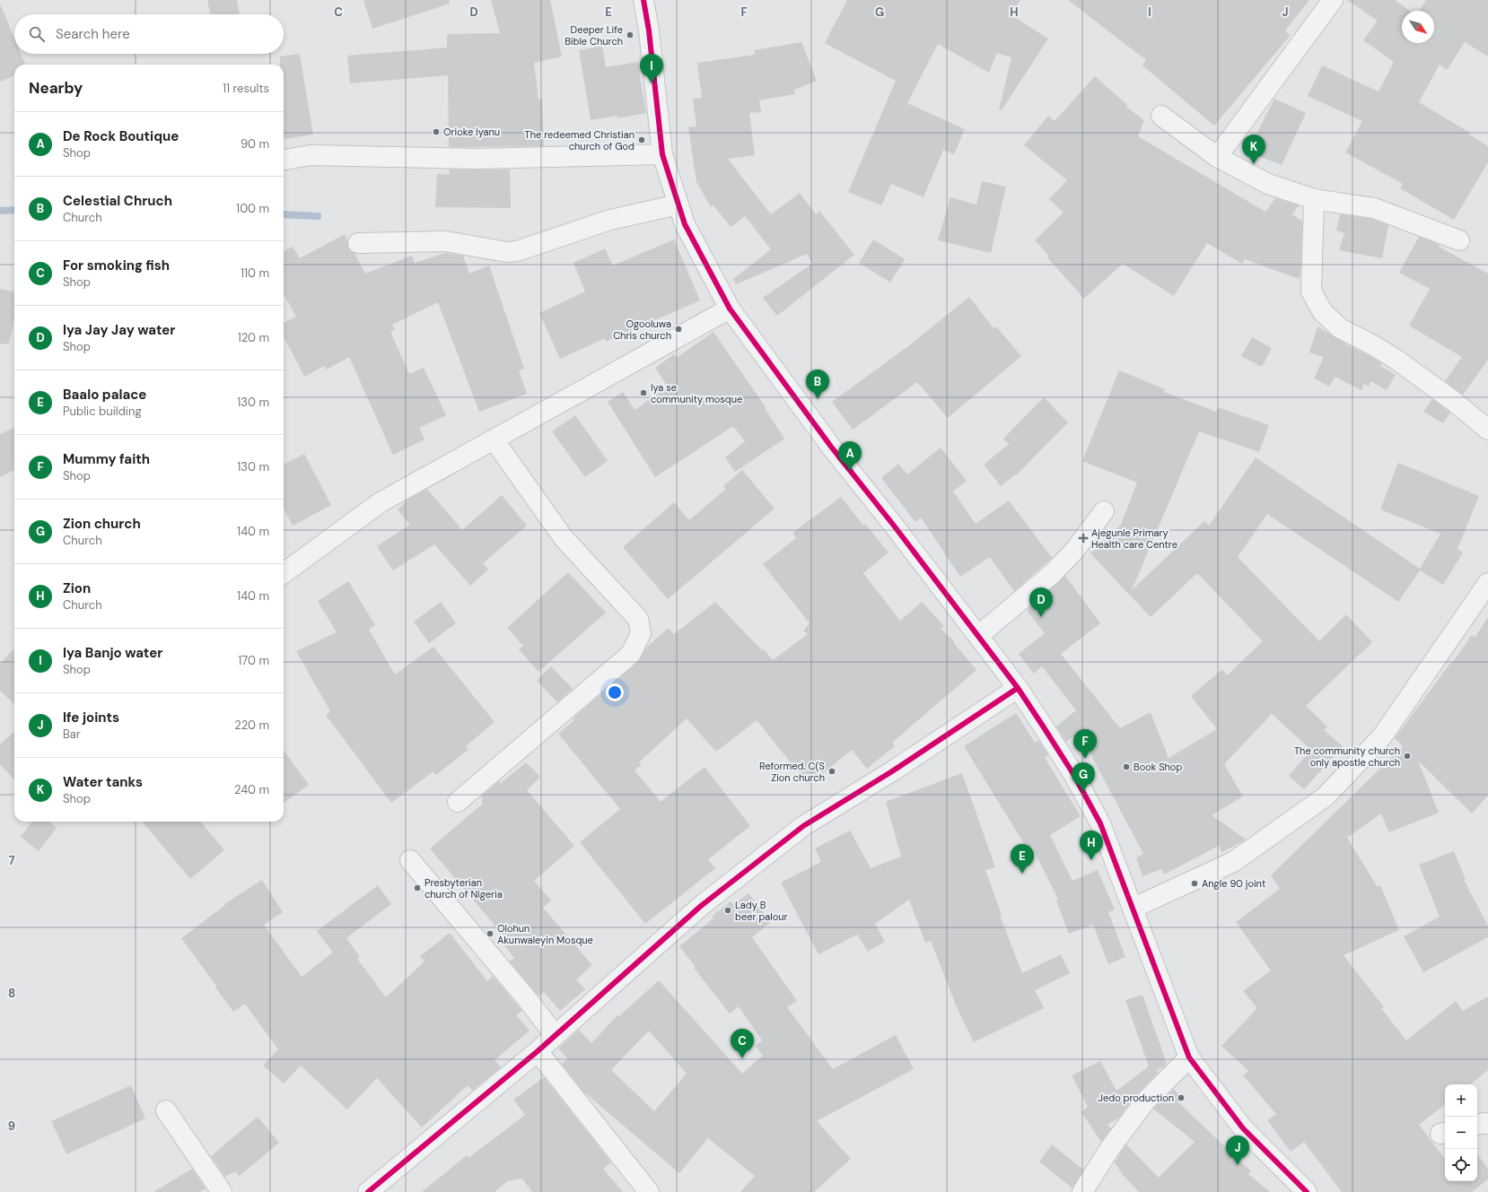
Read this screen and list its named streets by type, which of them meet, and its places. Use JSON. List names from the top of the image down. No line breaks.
{"places":{"other":["Deeper Life Bible Church","Orioke iyanu","The redeemed Christian church of God","Ogooluwa Chris church","Iya se community mosque","The community church only apostle church","Book Shop","Reformed. C(S Zion church","Angle 90 joint","Presbyterian church of Nigeria","Lady B beer palour","Olohun Akunwaleyin Mosque","Jedo production"],"health":["Ajegunle Primary Health care Centre"]},"north":"bottom right","page":{"search":"Search here","pins":["I","K","B","A","D","F","G","H","E","C","J"],"heading":["Nearby","11 results"],"list":[{"mark":"A","name":"De Rock Boutique","note":"Shop","value":"90 m"},{"mark":"B","name":"Celestial Chruch","note":"Church","value":"100 m"},{"mark":"C","name":"For smoking fish","note":"Shop","value":"110 m"},{"mark":"D","name":"Iya Jay Jay water","note":"Shop","value":"120 m"},{"mark":"E","name":"Baalo palace","note":"Public building","value":"130 m"},{"mark":"F","name":"Mummy faith","note":"Shop","value":"130 m"},{"mark":"G","name":"Zion church","note":"Church","value":"140 m"},{"mark":"H","name":"Zion","note":"Church","value":"140 m"},{"mark":"I","name":"Iya Banjo water","note":"Shop","value":"170 m"},{"mark":"J","name":"Ife joints","note":"Bar","value":"220 m"},{"mark":"K","name":"Water tanks","note":"Shop","value":"240 m"}],"map_buttons":["+","−"]},"grid":{"columns":["C","D","E","F","G","H","I","J"],"rows":["7","8","9"]}}
